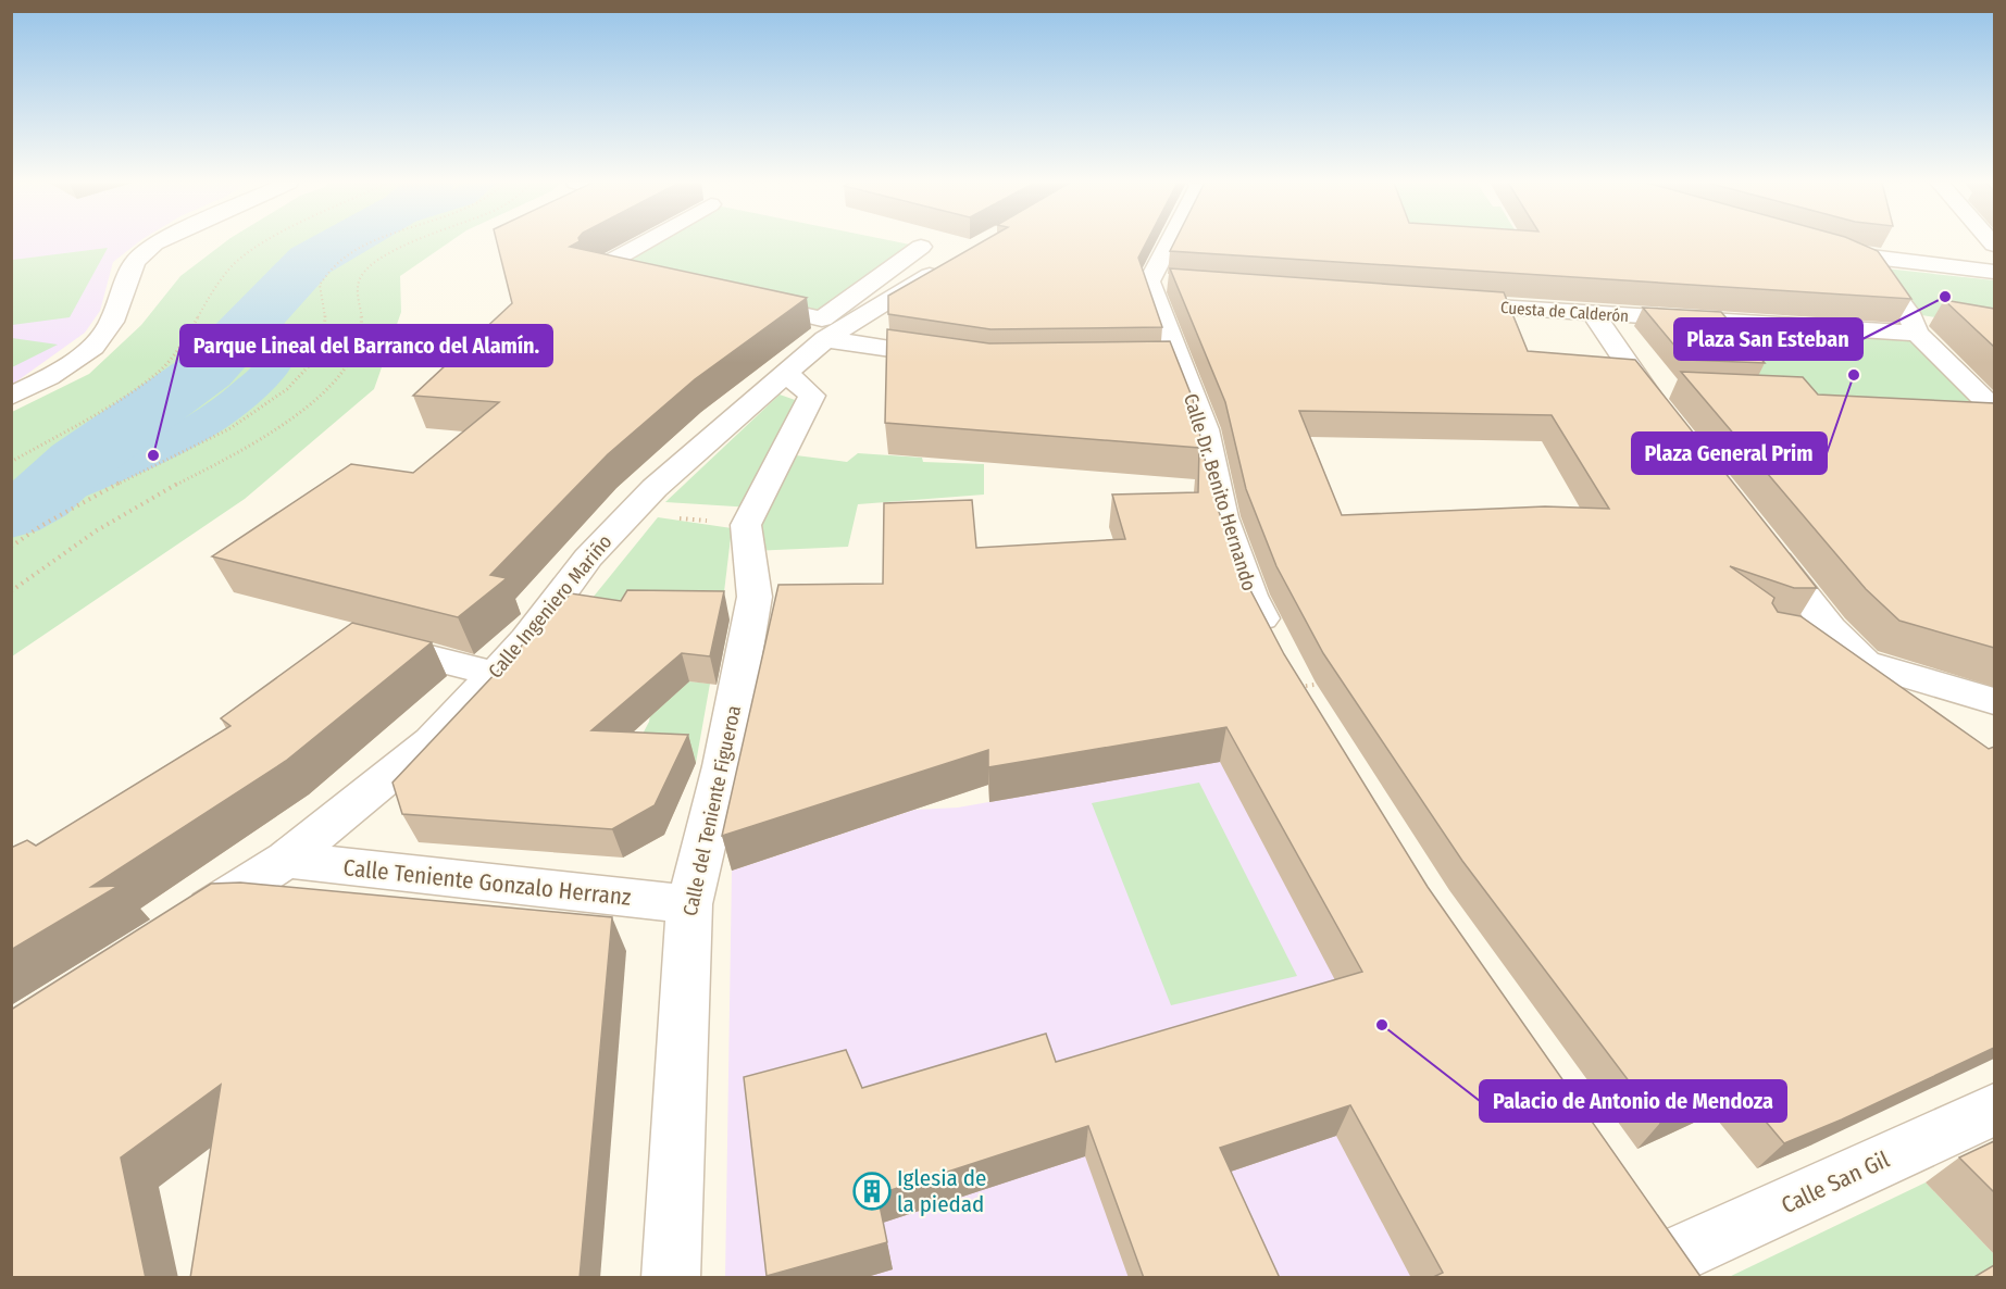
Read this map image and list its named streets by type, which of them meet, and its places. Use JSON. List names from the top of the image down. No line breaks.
{"streets":{"street":["Cuesta de Calderón","Calle Dr. Benito Hernando","Calle Ingeniero Mariño","Calle del Teniente Figueroa","Calle Teniente Gonzalo Herranz","Calle San Gil"]},"crossings":[["Calle Ingeniero Mariño","Calle Teniente Gonzalo Herranz"],["Calle del Teniente Figueroa","Calle Teniente Gonzalo Herranz"]],"places":{"other":["Plaza San Esteban","Plaza General Prim","Parque Lineal del Barranco del Alamín.","Palacio de Antonio de Mendoza"],"building":["Iglesia de la piedad"]}}
